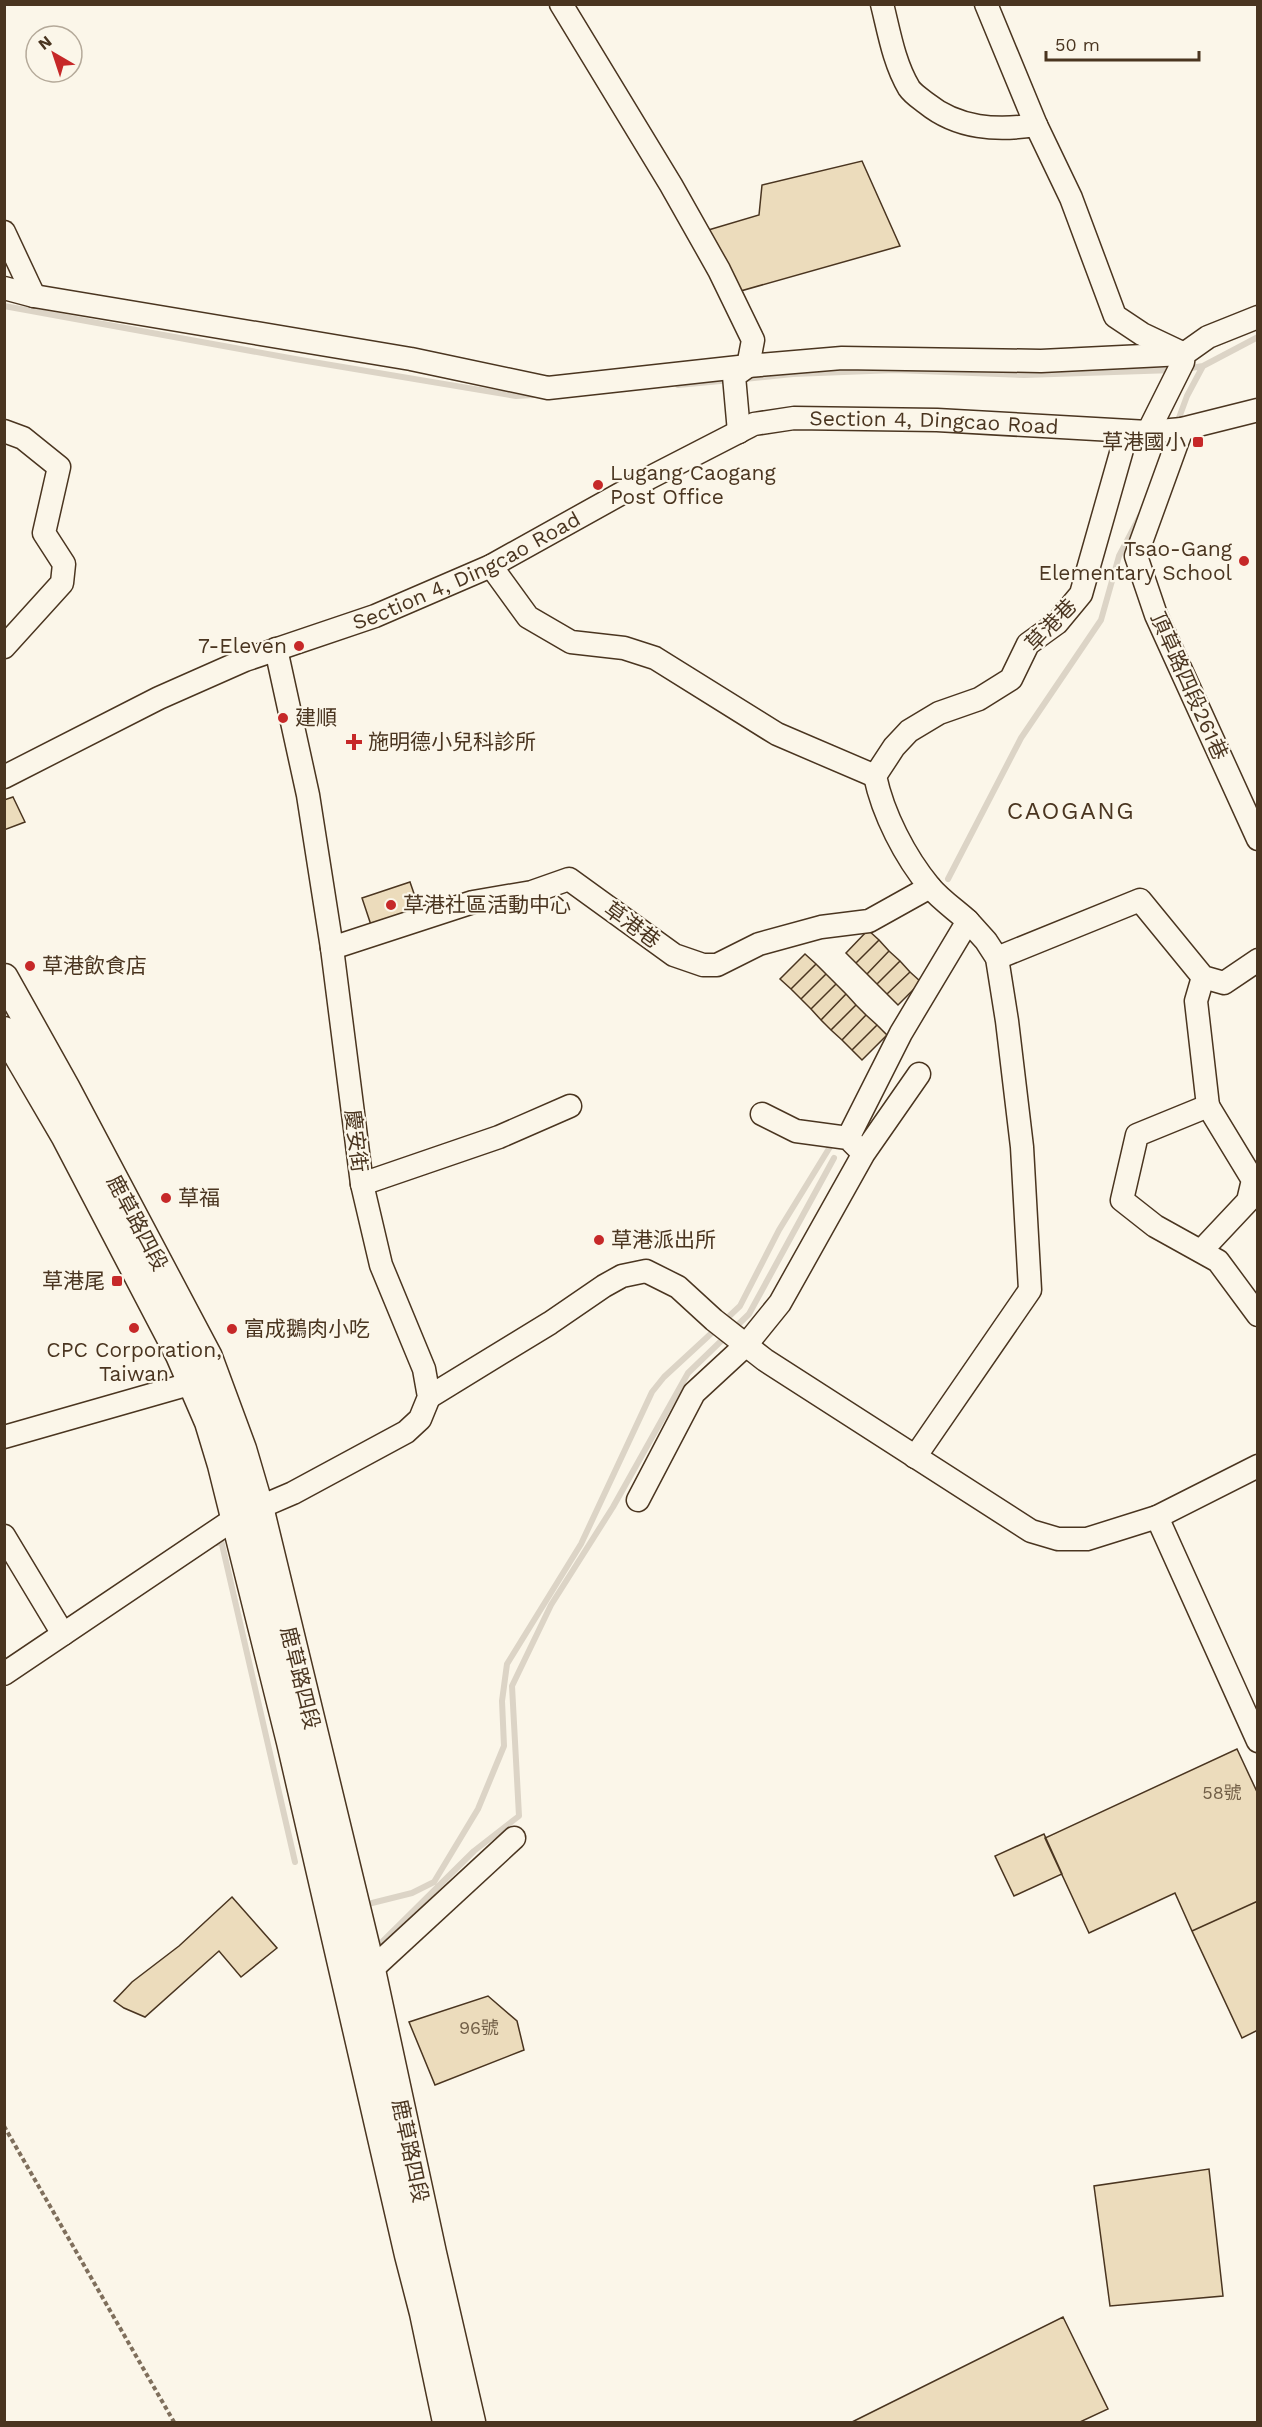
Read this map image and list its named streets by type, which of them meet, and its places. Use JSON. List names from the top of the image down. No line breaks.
{"streets":{"main road":["鹿草路四段"],"street":["Section 4, Dingcao Road","草港巷","頂草路四段261巷","慶安街"]},"crossings":[["Section 4, Dingcao Road","草港巷"],["Section 4, Dingcao Road","頂草路四段261巷"],["Section 4, Dingcao Road","慶安街"],["草港巷","慶安街"]],"districts":["CAOGANG"],"places":{"transit":["草港國小","草港尾"],"other":["Lugang Caogang Post Office","Tsao-Gang Elementary School","7-Eleven","建順","草港社區活動中心","草港飲食店","草福","草港派出所","CPC Corporation, Taiwan","富成鵝肉小吃"],"health":["施明德小兒科診所"]},"house_numbers":["58號","96號"],"scale_bar":"50 m","north":"top left"}
